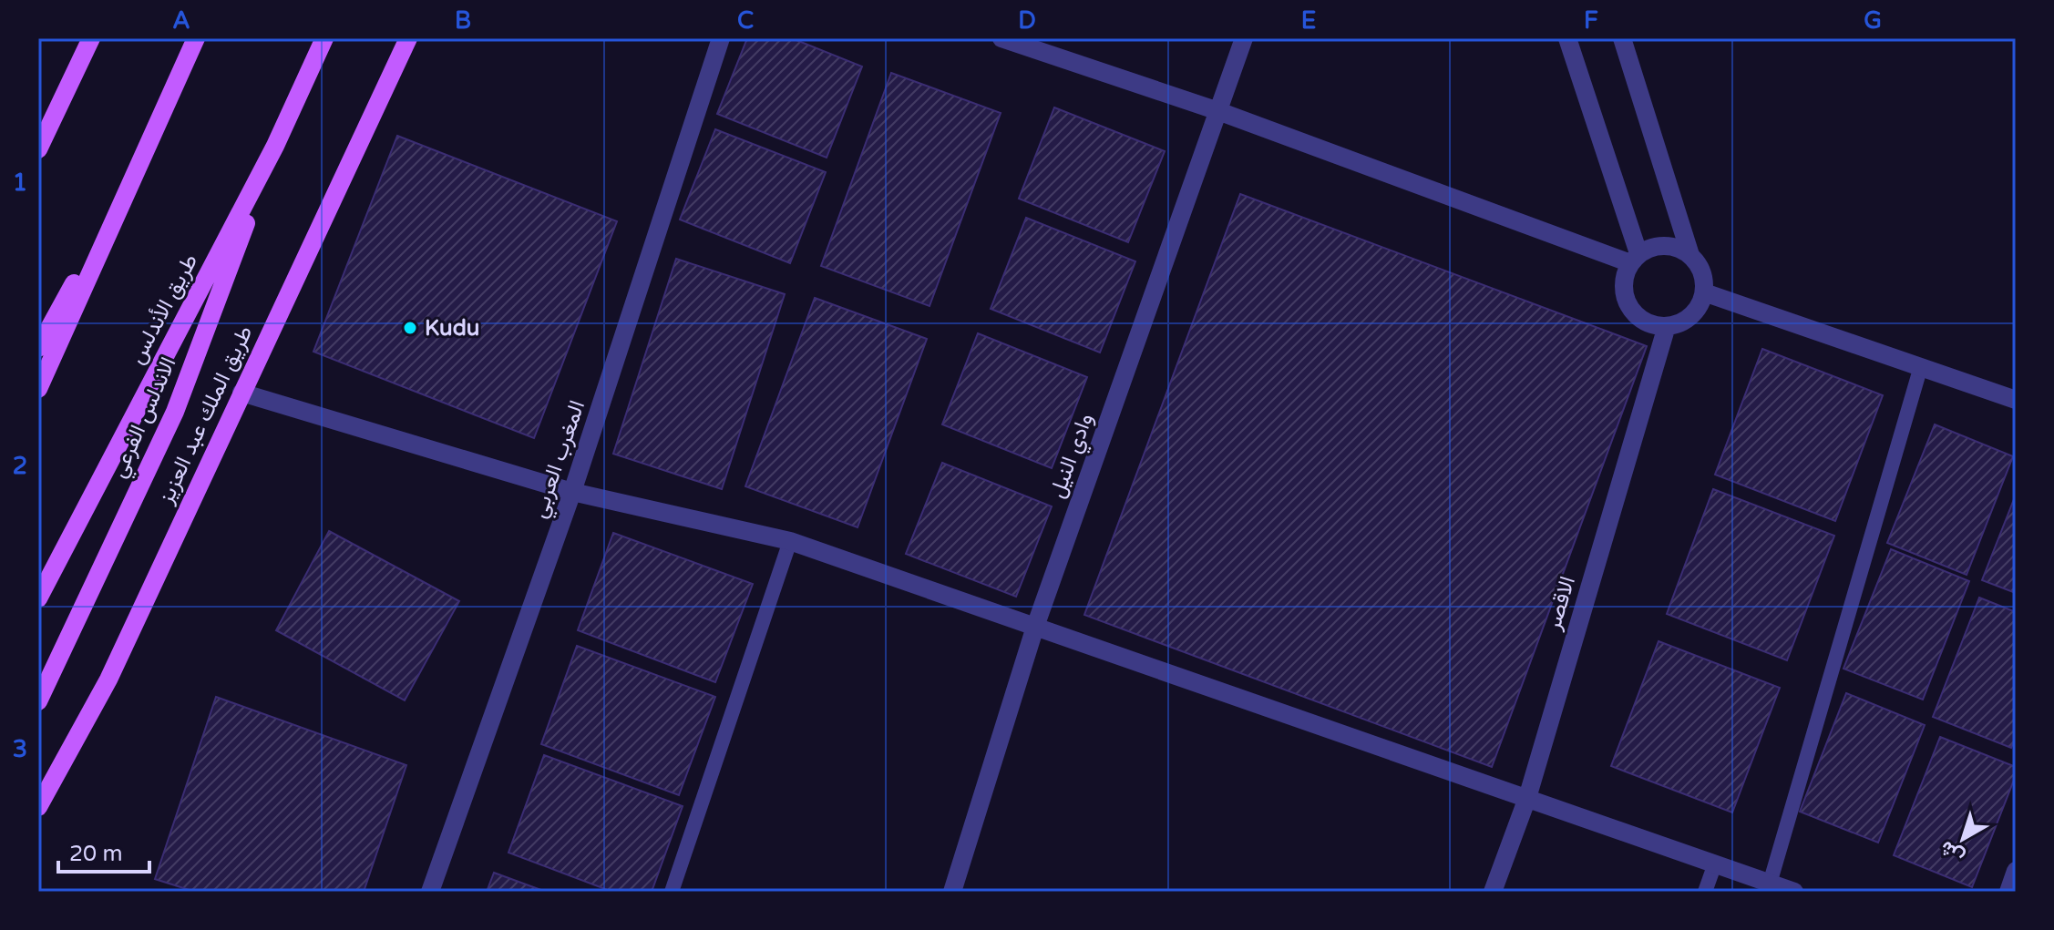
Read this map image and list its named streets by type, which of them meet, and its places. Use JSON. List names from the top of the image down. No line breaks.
{"streets":{"main road":["طريق الأندلس","طريق الملك عبد العزيز","الاندلس الفرعي"],"street":["وادي النيل","المغرب العربي","الاقصر"]},"crossings":[["طريق الأندلس","الاندلس الفرعي"]],"places":["Kudu"],"scale_bar":"20 m","north":"bottom left","grid":{"columns":["A","B","C","D","E","F","G"],"rows":["1","2","3"]}}
